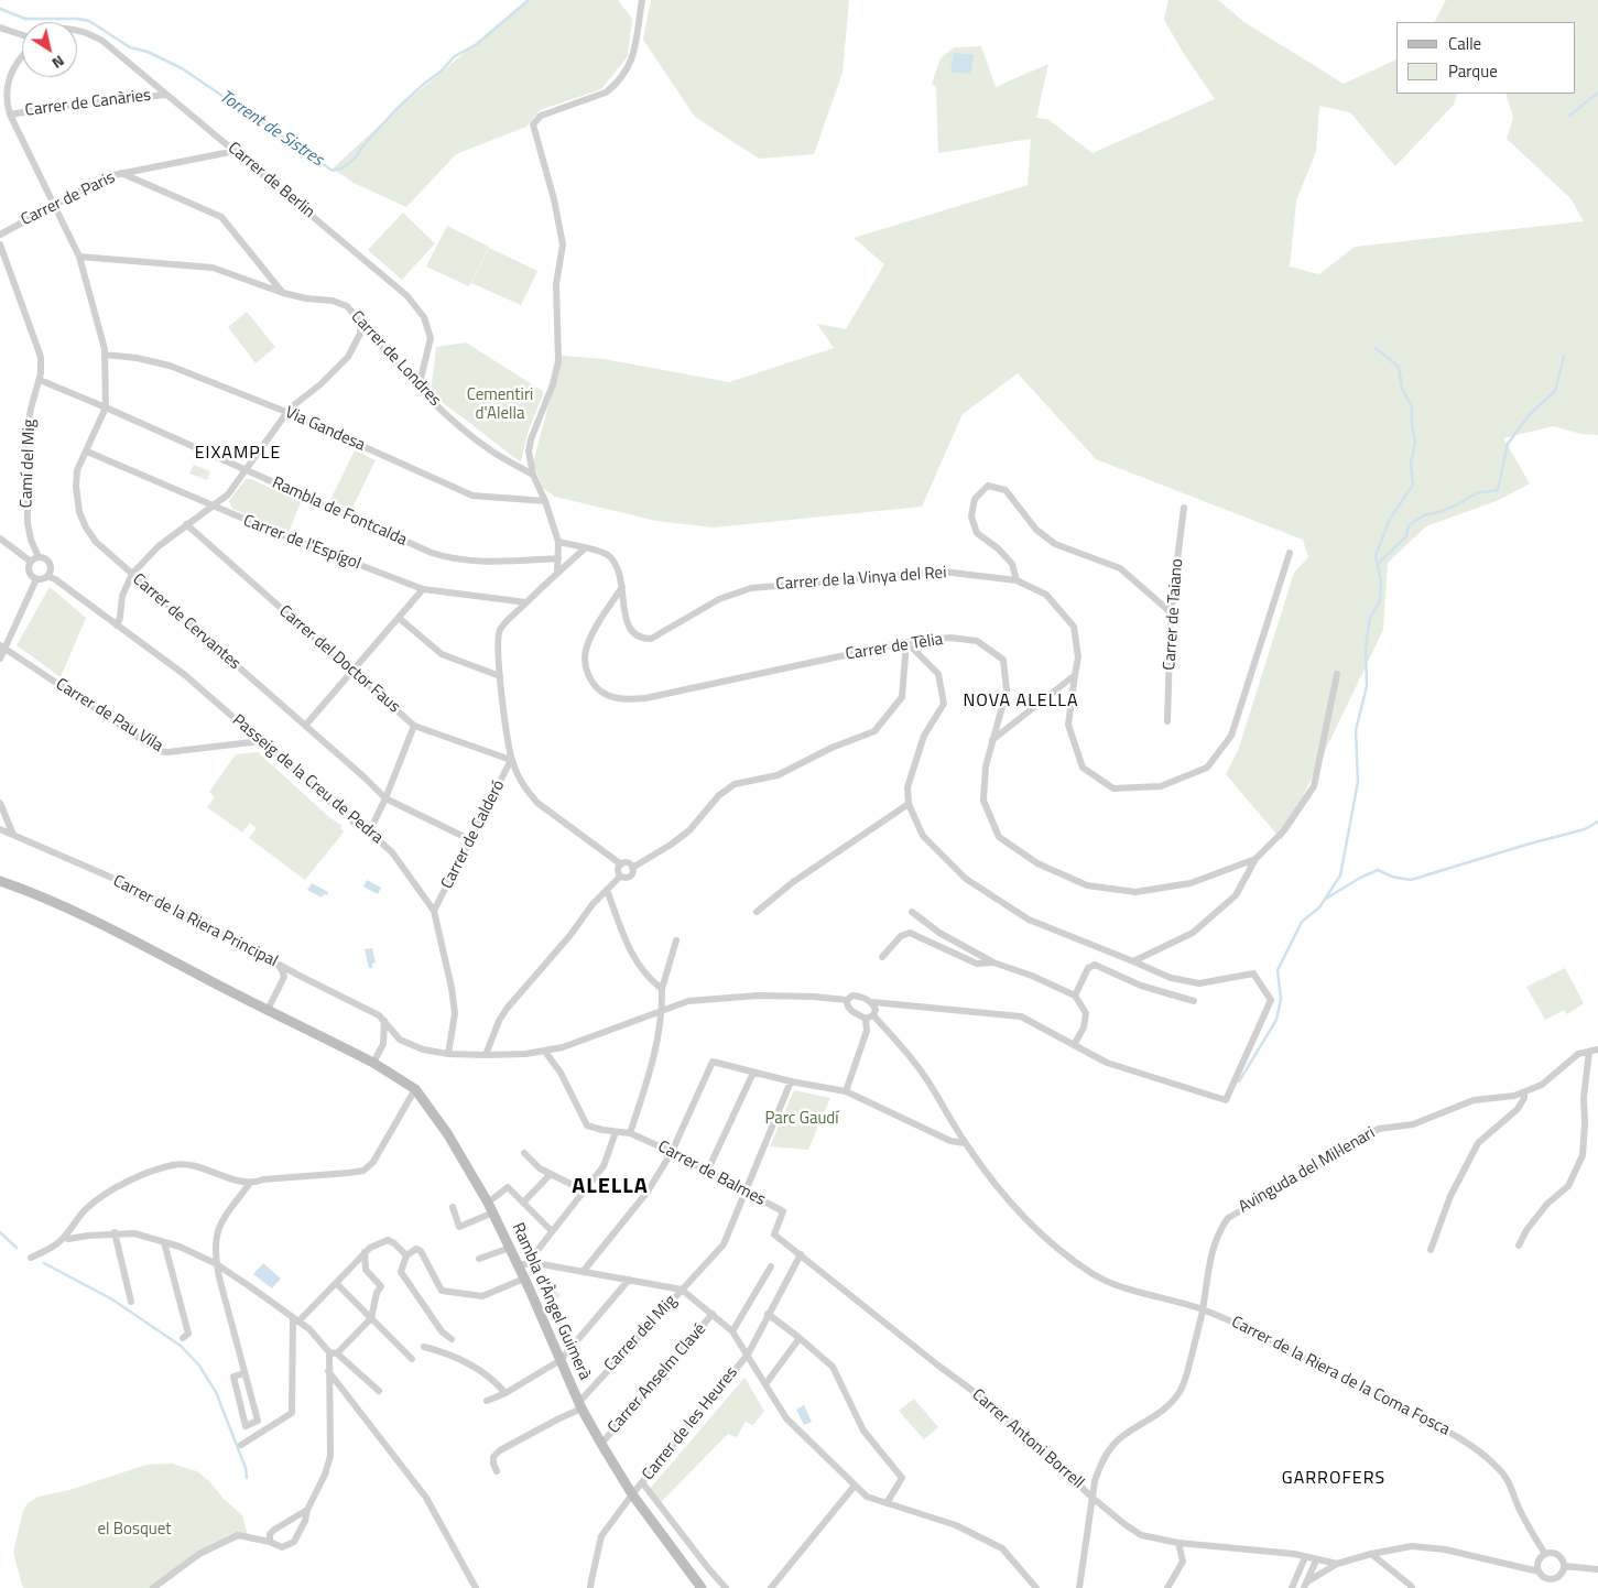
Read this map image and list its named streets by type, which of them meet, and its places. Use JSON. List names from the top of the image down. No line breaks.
{"streets":{"main road":["Rambla d'Àngel Guimerà"],"street":["Carrer de Canàries","Carrer de Berlin","Carrer de Paris","Carrer de Londres","Via Gandesa","Camí del Mig","Rambla de Fontcalda","Carrer de l'Espígol","Carrer de la Vinya del Rei","Carrer de Taiano","Carrer de Cervantes","Carrer de Tèlia","Carrer del Doctor Faus","Carrer de Pau Vila","Passeig de la Creu de Pedra","Carrer de Calderó","Carrer de la Riera Principal","Avinguda del Mil·lenari","Carrer de Balmes","Carrer del Mig","Carrer de la Riera de la Coma Fosca","Carrer Anselm Clavé","Carrer de les Heures","Carrer Antoni Borrell"]},"crossings":[["Carrer de Canàries","Carrer de Berlin"],["Carrer de Berlin","Carrer de Paris"],["Carrer de Berlin","Carrer de Londres"],["Camí del Mig","Rambla de Fontcalda"],["Camí del Mig","Passeig de la Creu de Pedra"],["Rambla de Fontcalda","Carrer de Cervantes"],["Carrer de l'Espígol","Carrer de Cervantes"],["Carrer de la Vinya del Rei","Carrer de Tèlia"],["Carrer de Cervantes","Carrer de Calderó"],["Carrer del Doctor Faus","Carrer de Calderó"],["Carrer de Pau Vila","Passeig de la Creu de Pedra"],["Passeig de la Creu de Pedra","Carrer de Calderó"],["Avinguda del Mil·lenari","Carrer de la Riera de la Coma Fosca"],["Avinguda del Mil·lenari","Carrer Antoni Borrell"],["Carrer de Balmes","Carrer del Mig"],["Carrer de Balmes","Carrer Antoni Borrell"],["Rambla d'Àngel Guimerà","Carrer del Mig"],["Rambla d'Àngel Guimerà","Carrer Anselm Clavé"],["Rambla d'Àngel Guimerà","Carrer de les Heures"],["Carrer de les Heures","Carrer Antoni Borrell"]],"districts":["EIXAMPLE","NOVA ALELLA","ALELLA","GARROFERS"],"water":["Torrent de Sistres"],"parks":["Cementiri d'Alella","Parc Gaudí","el Bosquet"],"legend":["Calle","Parque"],"north":"bottom right"}
